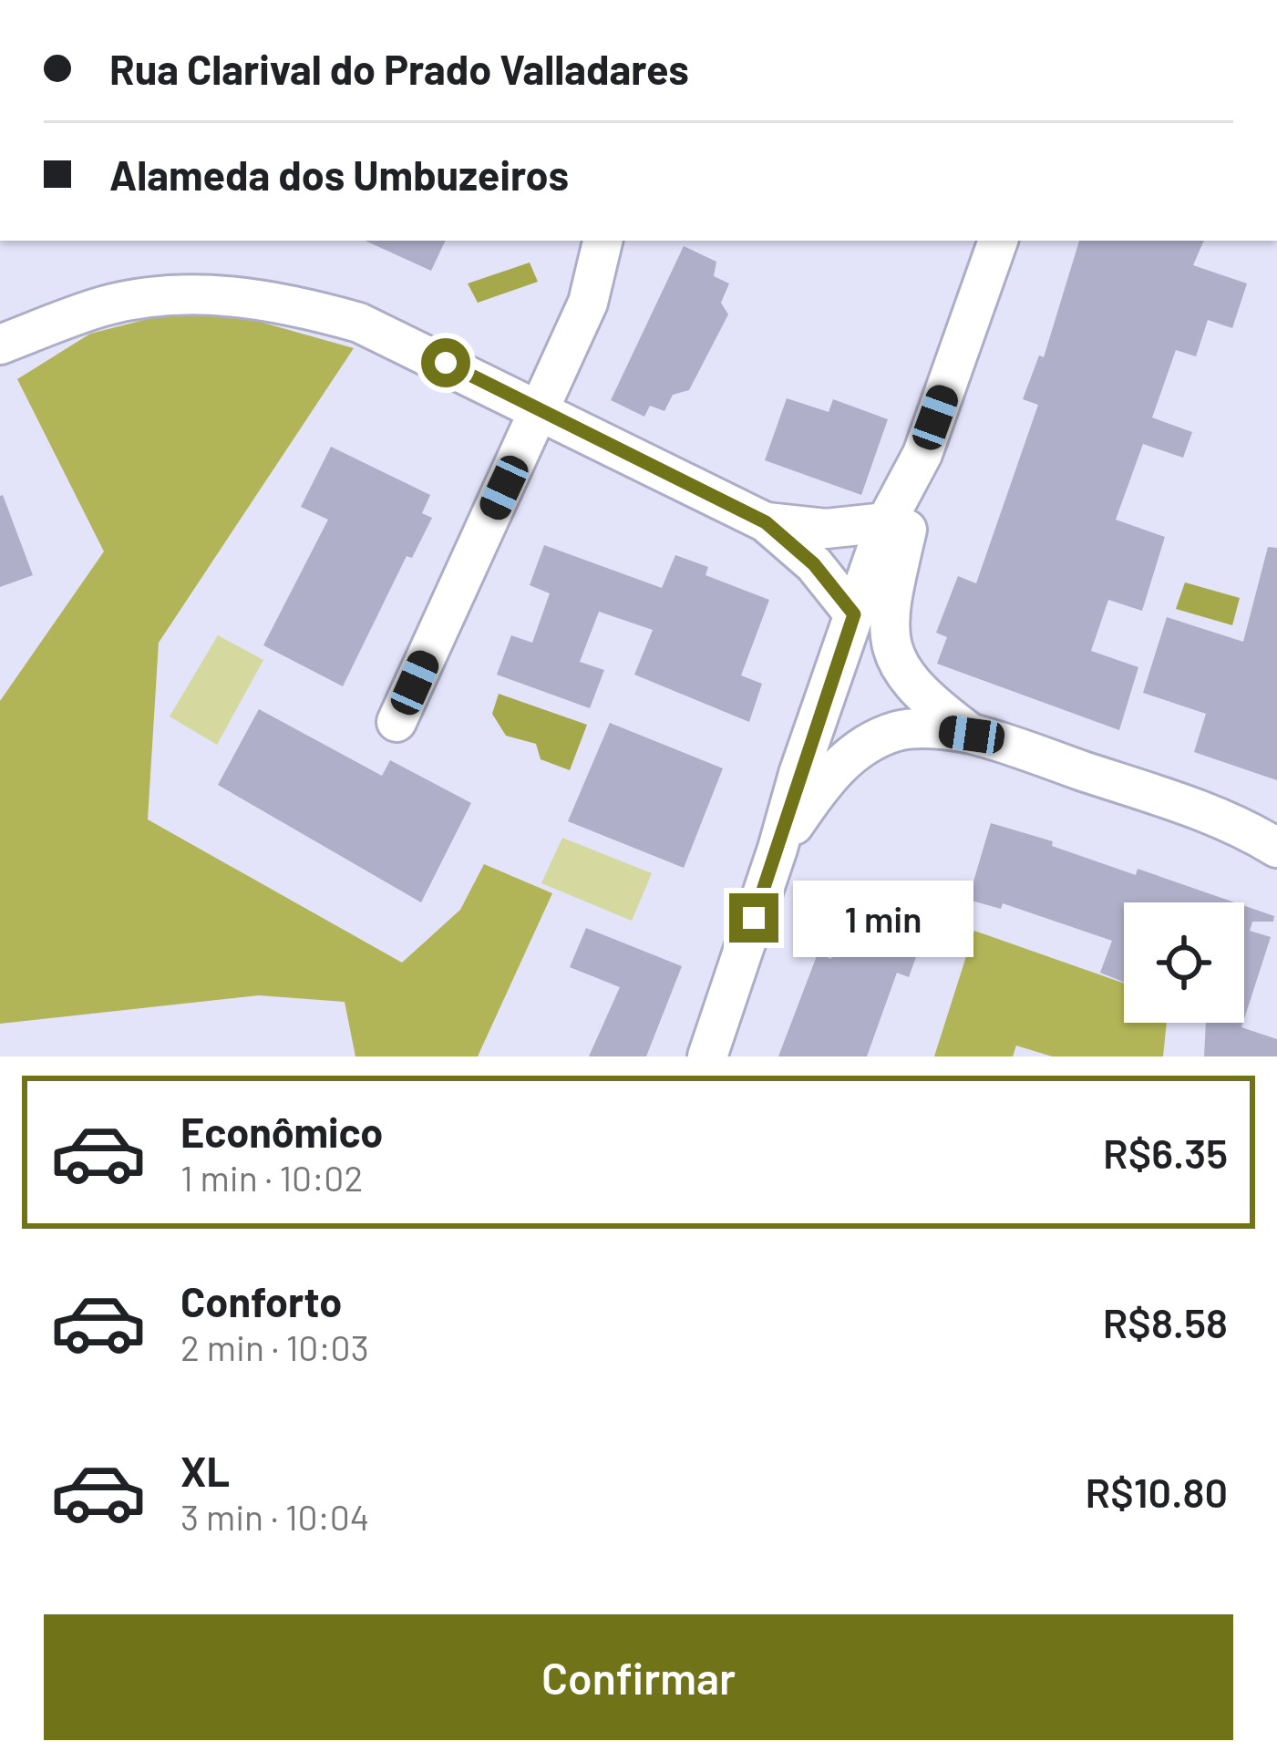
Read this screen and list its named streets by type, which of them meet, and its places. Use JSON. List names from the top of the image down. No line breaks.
{"page":{"banner":["Rua Clarival do Prado Valladares","Alameda dos Umbuzeiros"],"bubble":"1 min","list":[{"name":"Econômico","note":"1 min · 10:02","value":"R$6.35"},{"name":"Conforto","note":"2 min · 10:03","value":"R$8.58"},{"name":"XL","note":"3 min · 10:04","value":"R$10.80"}],"buttons":"Confirmar"}}
